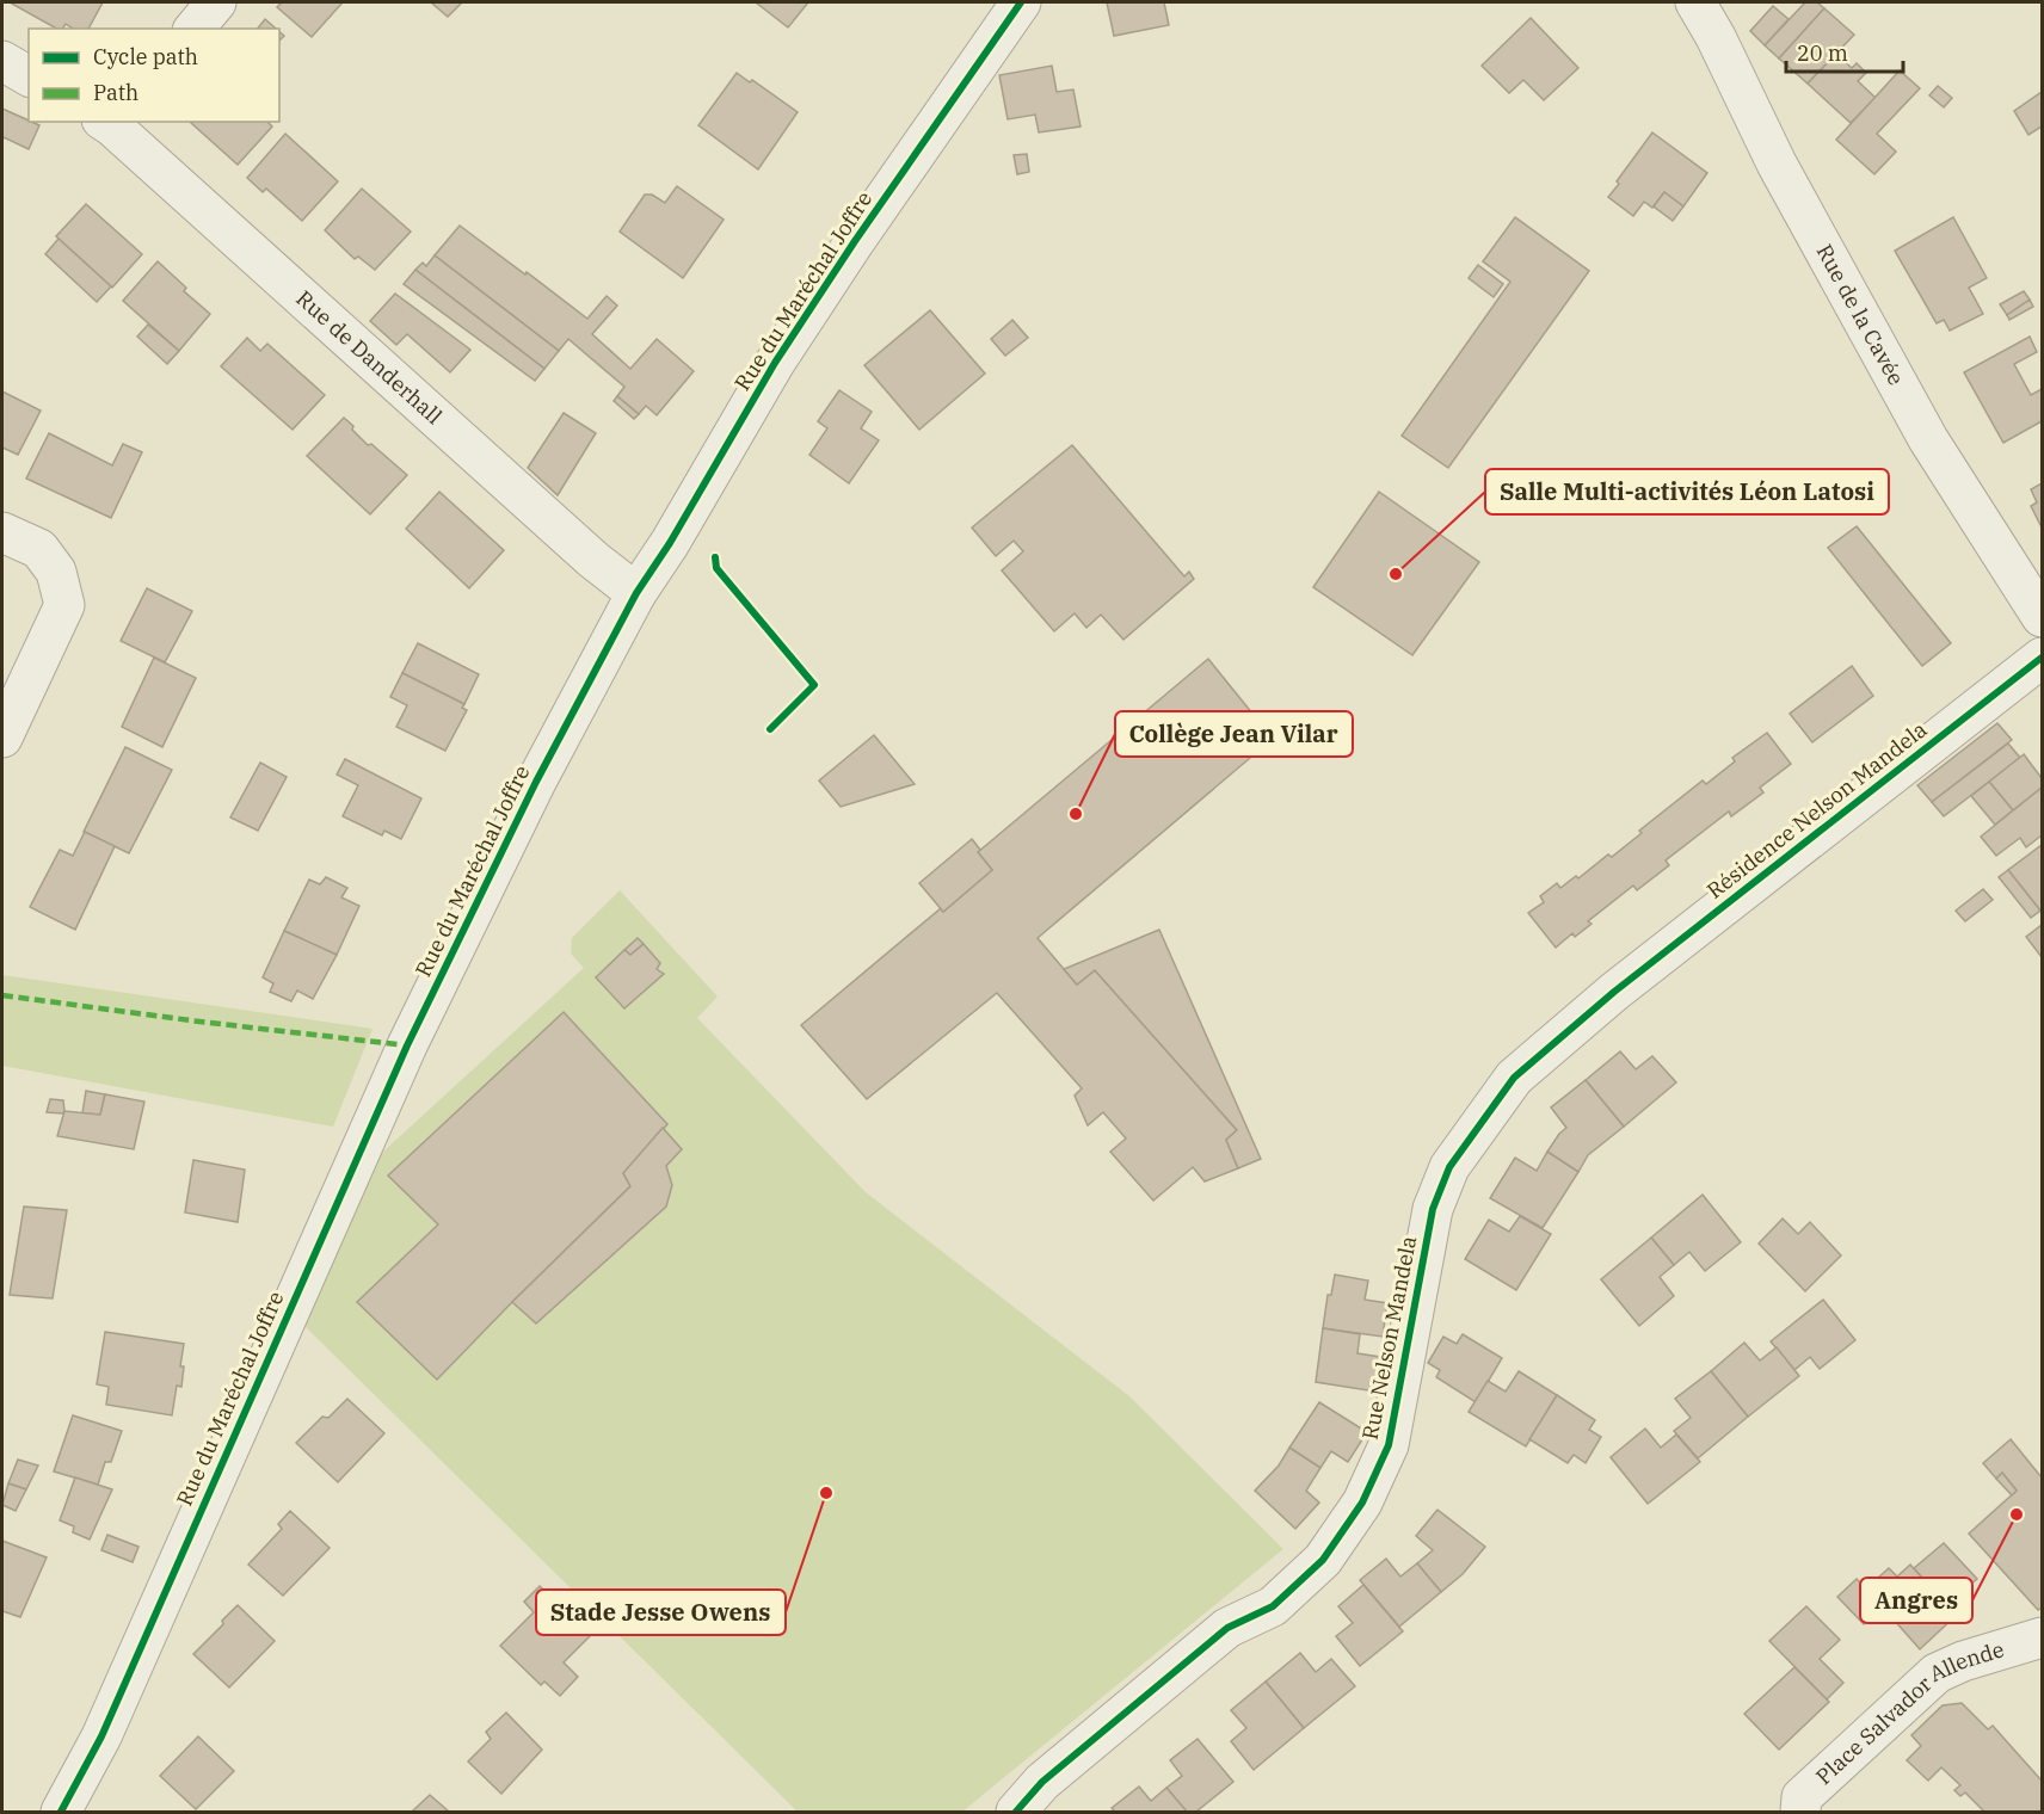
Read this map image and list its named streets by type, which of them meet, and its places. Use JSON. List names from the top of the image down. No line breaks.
{"streets":{"street":["Rue du Maréchal Joffre","Rue de la Cavée","Rue de Danderhall","Résidence Nelson Mandela","Rue Nelson Mandela","Place Salvador Allende"]},"crossings":[["Rue du Maréchal Joffre","Rue de Danderhall"],["Résidence Nelson Mandela","Rue Nelson Mandela"]],"places":["Salle Multi-activités Léon Latosi","Collège Jean Vilar","Stade Jesse Owens","Angres"],"legend":["Cycle path","Path"],"scale_bar":"20 m"}
